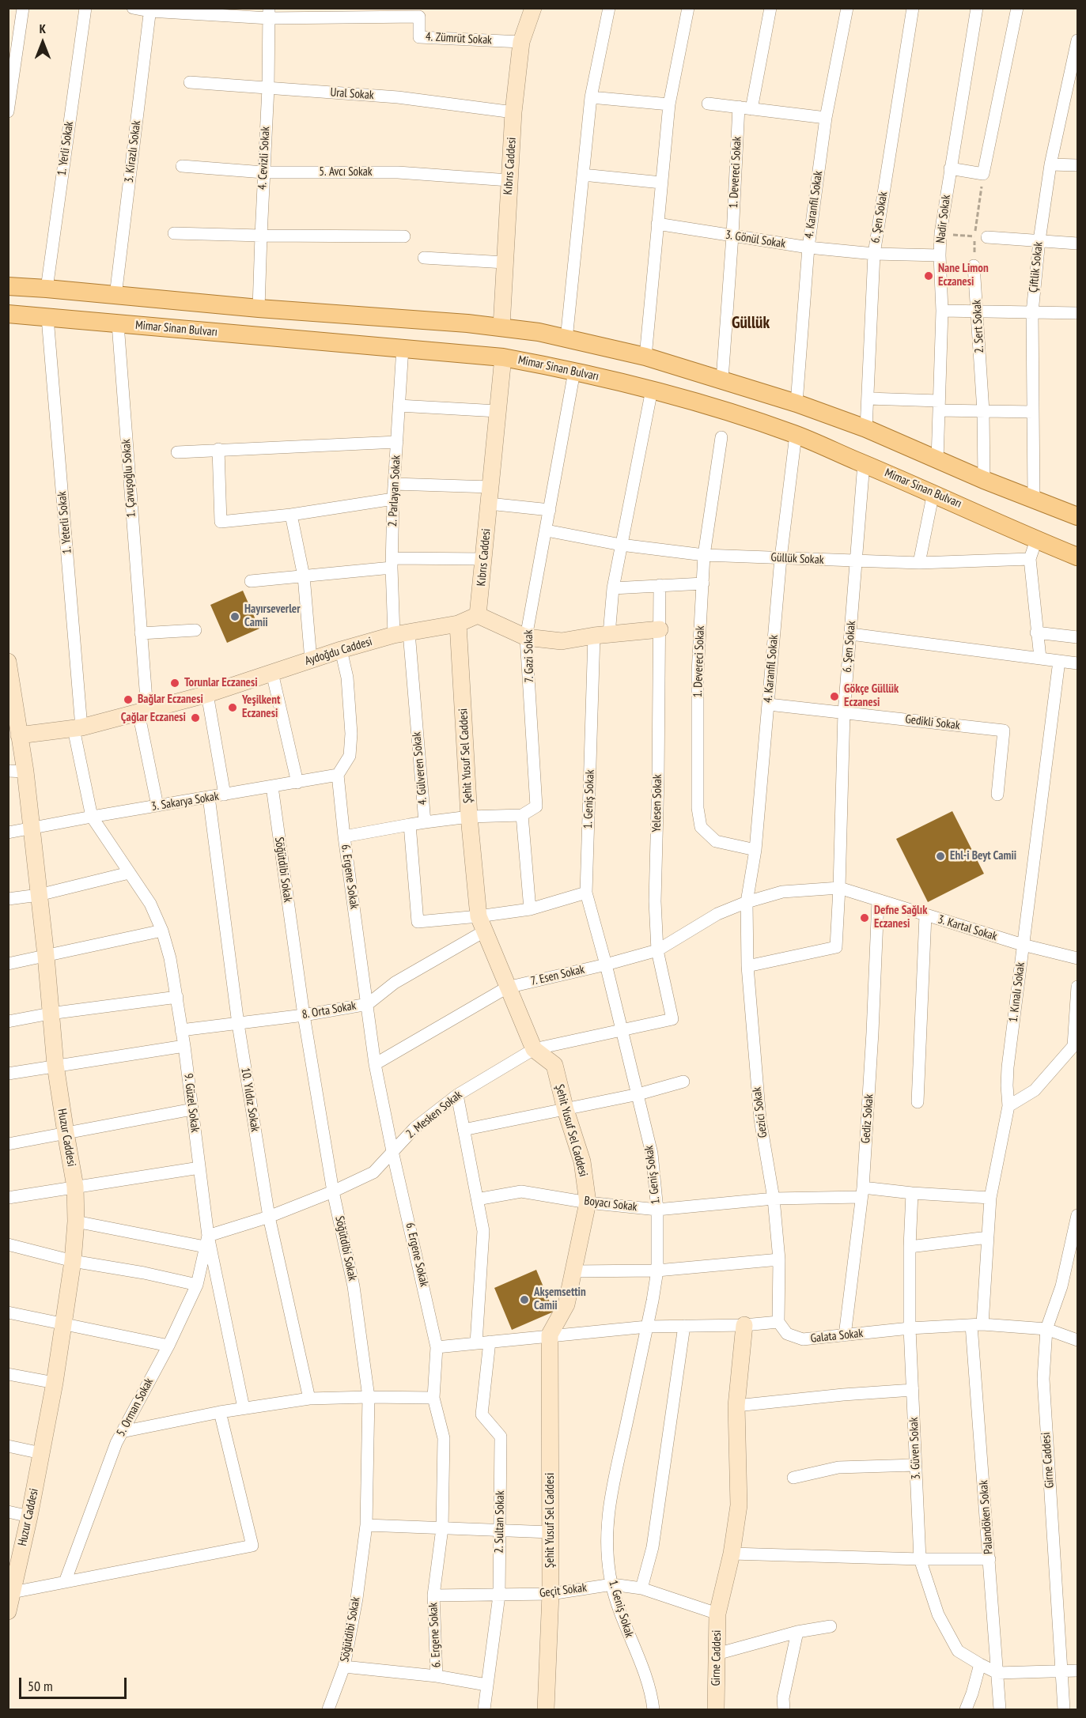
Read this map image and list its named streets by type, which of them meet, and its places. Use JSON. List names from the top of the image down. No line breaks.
{"streets":{"main road":["Kıbrıs Caddesi","Mimar Sinan Bulvarı","Aydoğdu Caddesi","Şehit Yusuf Sel Caddesi","Huzur Caddesi","Girne Caddesi"],"street":["4. Zümrüt Sokak","Ural Sokak","1. Yerli Sokak","3. Kirazlı Sokak","4. Cevizli Sokak","5. Avcı Sokak","1. Devereci Sokak","4. Karanfil Sokak","6. Şen Sokak","Nadir Sokak","3. Gönül Sokak","Çiftlik Sokak","2. Sert Sokak","1. Çavuşoğlu Sokak","2. Parlayan Sokak","1. Yeterli Sokak","Güllük Sokak","7. Gazi Sokak","Gedikli Sokak","4. Gülveren Sokak","1. Geniş Sokak","3. Sakarya Sokak","Yelesen Sokak","Söğütdibi Sokak","6. Ergene Sokak","3. Kartal Sokak","7. Esen Sokak","1. Kınalı Sokak","8. Orta Sokak","10. Yıldız Sokak","9. Güzel Sokak","Gezici Sokak","2. Mesken Sokak","Gediz Sokak","Boyacı Sokak","Galata Sokak","5. Orman Sokak","3. Güven Sokak","Palandöken Sokak","2. Sultan Sokak","Geçit Sokak"]},"crossings":[["4. Zümrüt Sokak","3. Kirazlı Sokak"],["4. Zümrüt Sokak","4. Cevizli Sokak"],["4. Zümrüt Sokak","Kıbrıs Caddesi"],["Ural Sokak","4. Cevizli Sokak"],["Ural Sokak","Kıbrıs Caddesi"],["4. Cevizli Sokak","5. Avcı Sokak"],["Kıbrıs Caddesi","5. Avcı Sokak"],["Kıbrıs Caddesi","Mimar Sinan Bulvarı"],["Kıbrıs Caddesi","Aydoğdu Caddesi"],["1. Devereci Sokak","4. Karanfil Sokak"],["1. Devereci Sokak","3. Gönül Sokak"],["1. Devereci Sokak","Güllük Sokak"],["4. Karanfil Sokak","3. Gönül Sokak"],["4. Karanfil Sokak","Mimar Sinan Bulvarı"],["4. Karanfil Sokak","Güllük Sokak"],["4. Karanfil Sokak","Gedikli Sokak"],["4. Karanfil Sokak","3. Kartal Sokak"],["4. Karanfil Sokak","7. Esen Sokak"],["4. Karanfil Sokak","Gezici Sokak"],["6. Şen Sokak","3. Gönül Sokak"],["6. Şen Sokak","Mimar Sinan Bulvarı"],["6. Şen Sokak","Güllük Sokak"],["6. Şen Sokak","Gedikli Sokak"],["6. Şen Sokak","3. Kartal Sokak"],["6. Şen Sokak","Gezici Sokak"],["Nadir Sokak","3. Gönül Sokak"],["Mimar Sinan Bulvarı","1. Çavuşoğlu Sokak"],["Mimar Sinan Bulvarı","2. Parlayan Sokak"],["Mimar Sinan Bulvarı","1. Yeterli Sokak"],["Mimar Sinan Bulvarı","7. Gazi Sokak"],["Mimar Sinan Bulvarı","1. Geniş Sokak"],["1. Çavuşoğlu Sokak","Aydoğdu Caddesi"],["1. Çavuşoğlu Sokak","3. Sakarya Sokak"],["2. Parlayan Sokak","Aydoğdu Caddesi"],["2. Parlayan Sokak","4. Gülveren Sokak"],["1. Yeterli Sokak","Aydoğdu Caddesi"],["1. Yeterli Sokak","3. Sakarya Sokak"],["1. Yeterli Sokak","9. Güzel Sokak"],["Güllük Sokak","7. Gazi Sokak"],["Güllük Sokak","1. Geniş Sokak"],["Aydoğdu Caddesi","Şehit Yusuf Sel Caddesi"],["Aydoğdu Caddesi","4. Gülveren Sokak"],["Aydoğdu Caddesi","Huzur Caddesi"],["Şehit Yusuf Sel Caddesi","7. Esen Sokak"],["Şehit Yusuf Sel Caddesi","8. Orta Sokak"],["Şehit Yusuf Sel Caddesi","2. Mesken Sokak"],["Şehit Yusuf Sel Caddesi","Boyacı Sokak"],["Şehit Yusuf Sel Caddesi","Geçit Sokak"],["4. Gülveren Sokak","6. Ergene Sokak"],["1. Geniş Sokak","7. Esen Sokak"],["1. Geniş Sokak","2. Mesken Sokak"],["1. Geniş Sokak","Boyacı Sokak"],["1. Geniş Sokak","Geçit Sokak"],["3. Sakarya Sokak","Söğütdibi Sokak"],["3. Sakarya Sokak","6. Ergene Sokak"],["3. Sakarya Sokak","10. Yıldız Sokak"],["3. Sakarya Sokak","9. Güzel Sokak"],["3. Sakarya Sokak","Huzur Caddesi"],["Yelesen Sokak","7. Esen Sokak"],["Yelesen Sokak","2. Mesken Sokak"],["Söğütdibi Sokak","8. Orta Sokak"],["Söğütdibi Sokak","2. Mesken Sokak"],["6. Ergene Sokak","7. Esen Sokak"],["6. Ergene Sokak","8. Orta Sokak"],["6. Ergene Sokak","2. Mesken Sokak"],["6. Ergene Sokak","Geçit Sokak"],["3. Kartal Sokak","7. Esen Sokak"],["3. Kartal Sokak","1. Kınalı Sokak"],["3. Kartal Sokak","Gezici Sokak"],["3. Kartal Sokak","Gediz Sokak"],["7. Esen Sokak","Gezici Sokak"],["1. Kınalı Sokak","Boyacı Sokak"],["1. Kınalı Sokak","Galata Sokak"],["1. Kınalı Sokak","Palandöken Sokak"],["8. Orta Sokak","10. Yıldız Sokak"],["8. Orta Sokak","9. Güzel Sokak"],["10. Yıldız Sokak","2. Mesken Sokak"],["9. Güzel Sokak","2. Mesken Sokak"],["9. Güzel Sokak","5. Orman Sokak"],["Gezici Sokak","Boyacı Sokak"],["Gezici Sokak","Galata Sokak"],["2. Mesken Sokak","5. Orman Sokak"],["Gediz Sokak","Boyacı Sokak"],["Gediz Sokak","Galata Sokak"],["Boyacı Sokak","3. Güven Sokak"],["Galata Sokak","3. Güven Sokak"],["Galata Sokak","Girne Caddesi"],["Galata Sokak","Palandöken Sokak"],["3. Güven Sokak","Palandöken Sokak"],["Girne Caddesi","Geçit Sokak"],["2. Sultan Sokak","Geçit Sokak"]],"districts":["Güllük"],"places":["Nane Limon Eczanesi","Hayırseverler Camii","Torunlar Eczanesi","Gökçe Güllük Eczanesi","Bağlar Eczanesi","Yeşilkent Eczanesi","Çağlar Eczanesi","Ehl-i Beyt Camii","Defne Sağlık Eczanesi","Akşemsettin Camii"],"scale_bar":"50 m","north":"top"}
